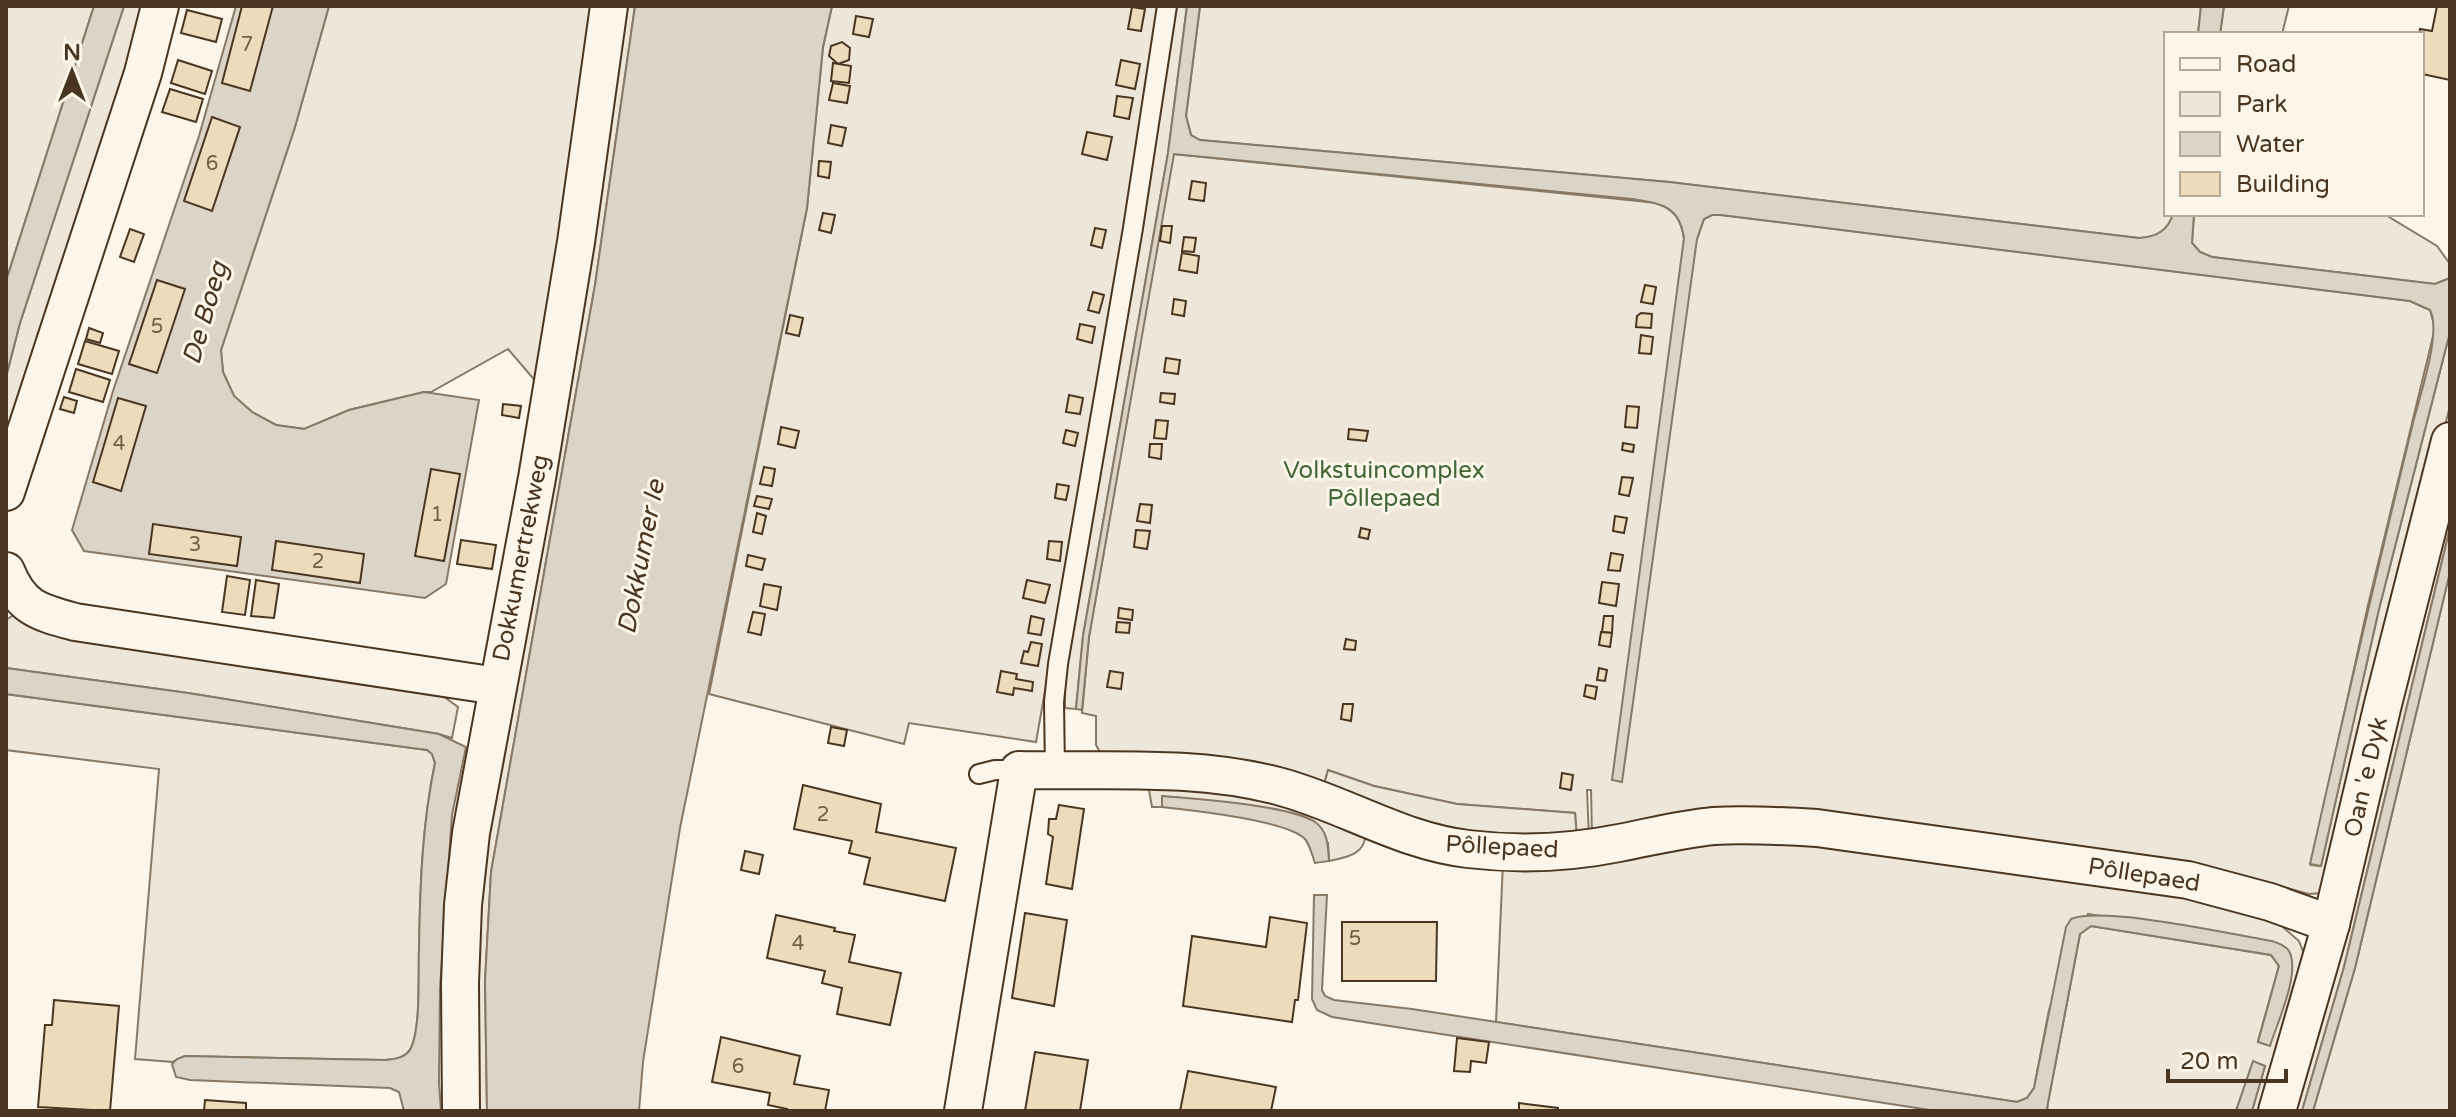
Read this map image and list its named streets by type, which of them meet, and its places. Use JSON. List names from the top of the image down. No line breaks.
{"streets":{"street":["Dokkumertrekweg","Oan 'e Dyk","Pôllepaed"]},"crossings":[["Oan 'e Dyk","Pôllepaed"]],"water":["De Boeg","Dokkumer Ie"],"parks":["Volkstuincomplex Pôllepaed"],"house_numbers":["7","6","5","4","1","3","2","2","5","4","6"],"legend":["Road","Park","Water","Building"],"scale_bar":"20 m","north":"top"}
